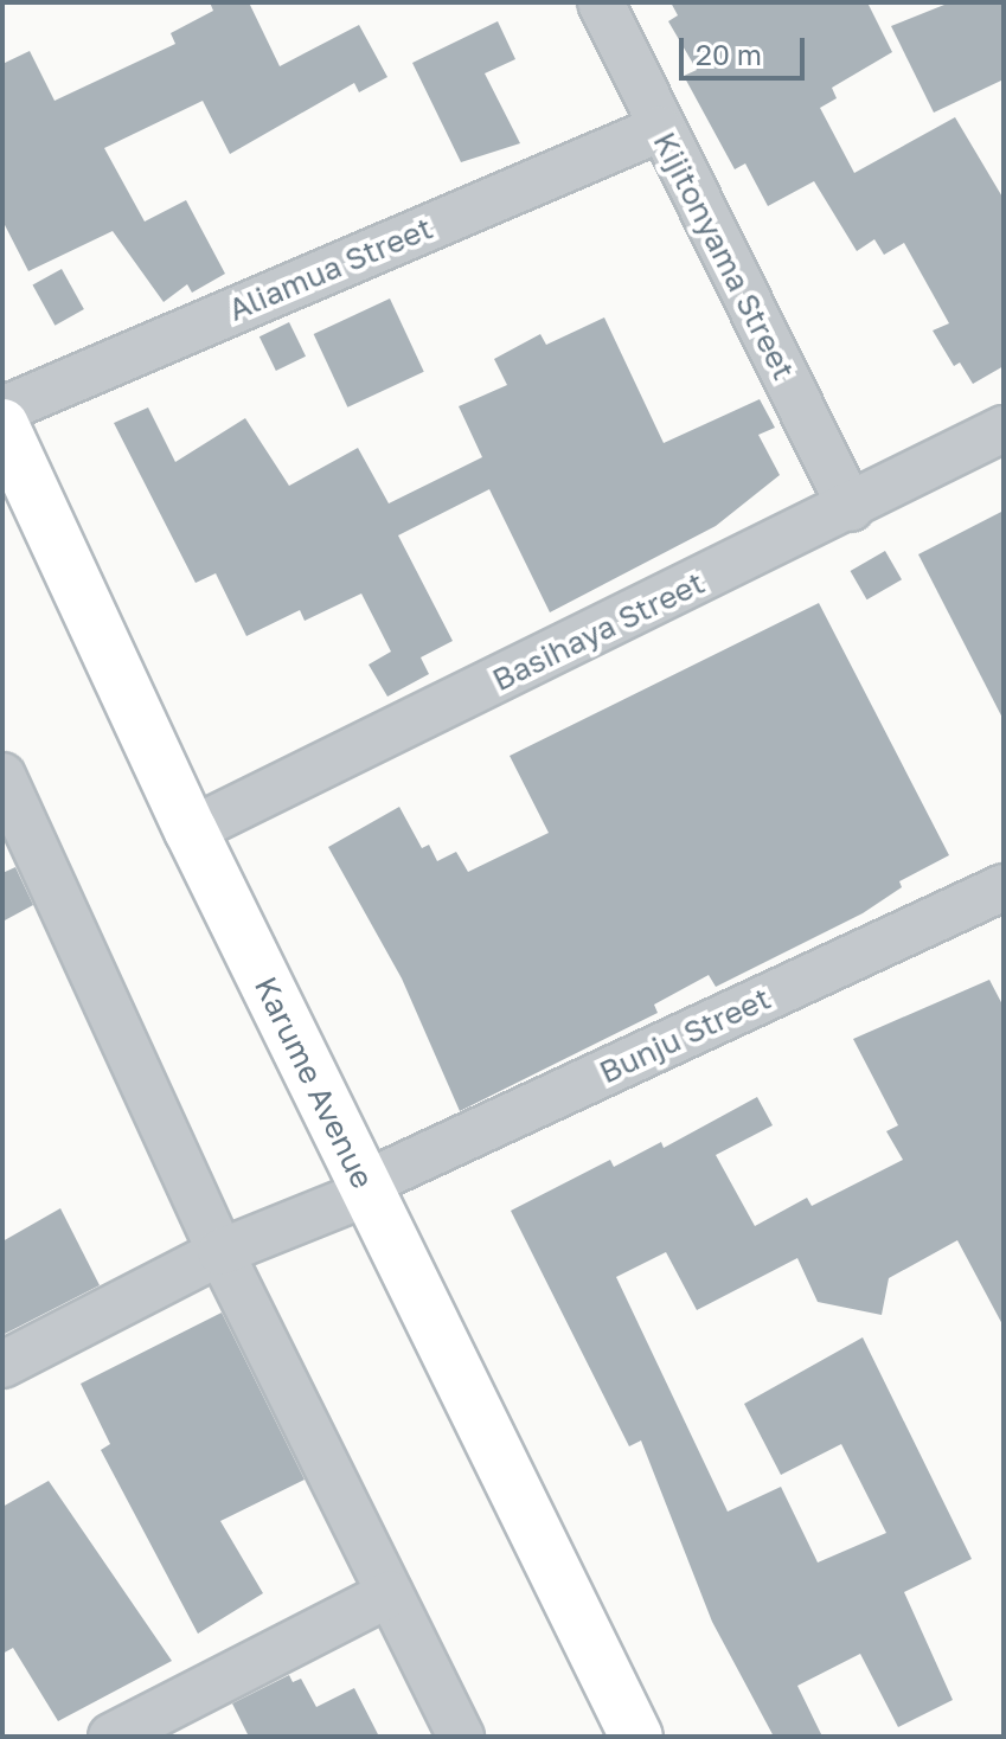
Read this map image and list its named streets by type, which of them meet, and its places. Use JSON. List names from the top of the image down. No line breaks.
{"streets":{"main road":["Karume Avenue"],"street":["Kijitonyama Street","Aliamua Street","Basihaya Street","Bunju Street"]},"crossings":[["Kijitonyama Street","Aliamua Street"],["Kijitonyama Street","Basihaya Street"],["Basihaya Street","Karume Avenue"],["Bunju Street","Karume Avenue"]],"scale_bar":"20 m"}
